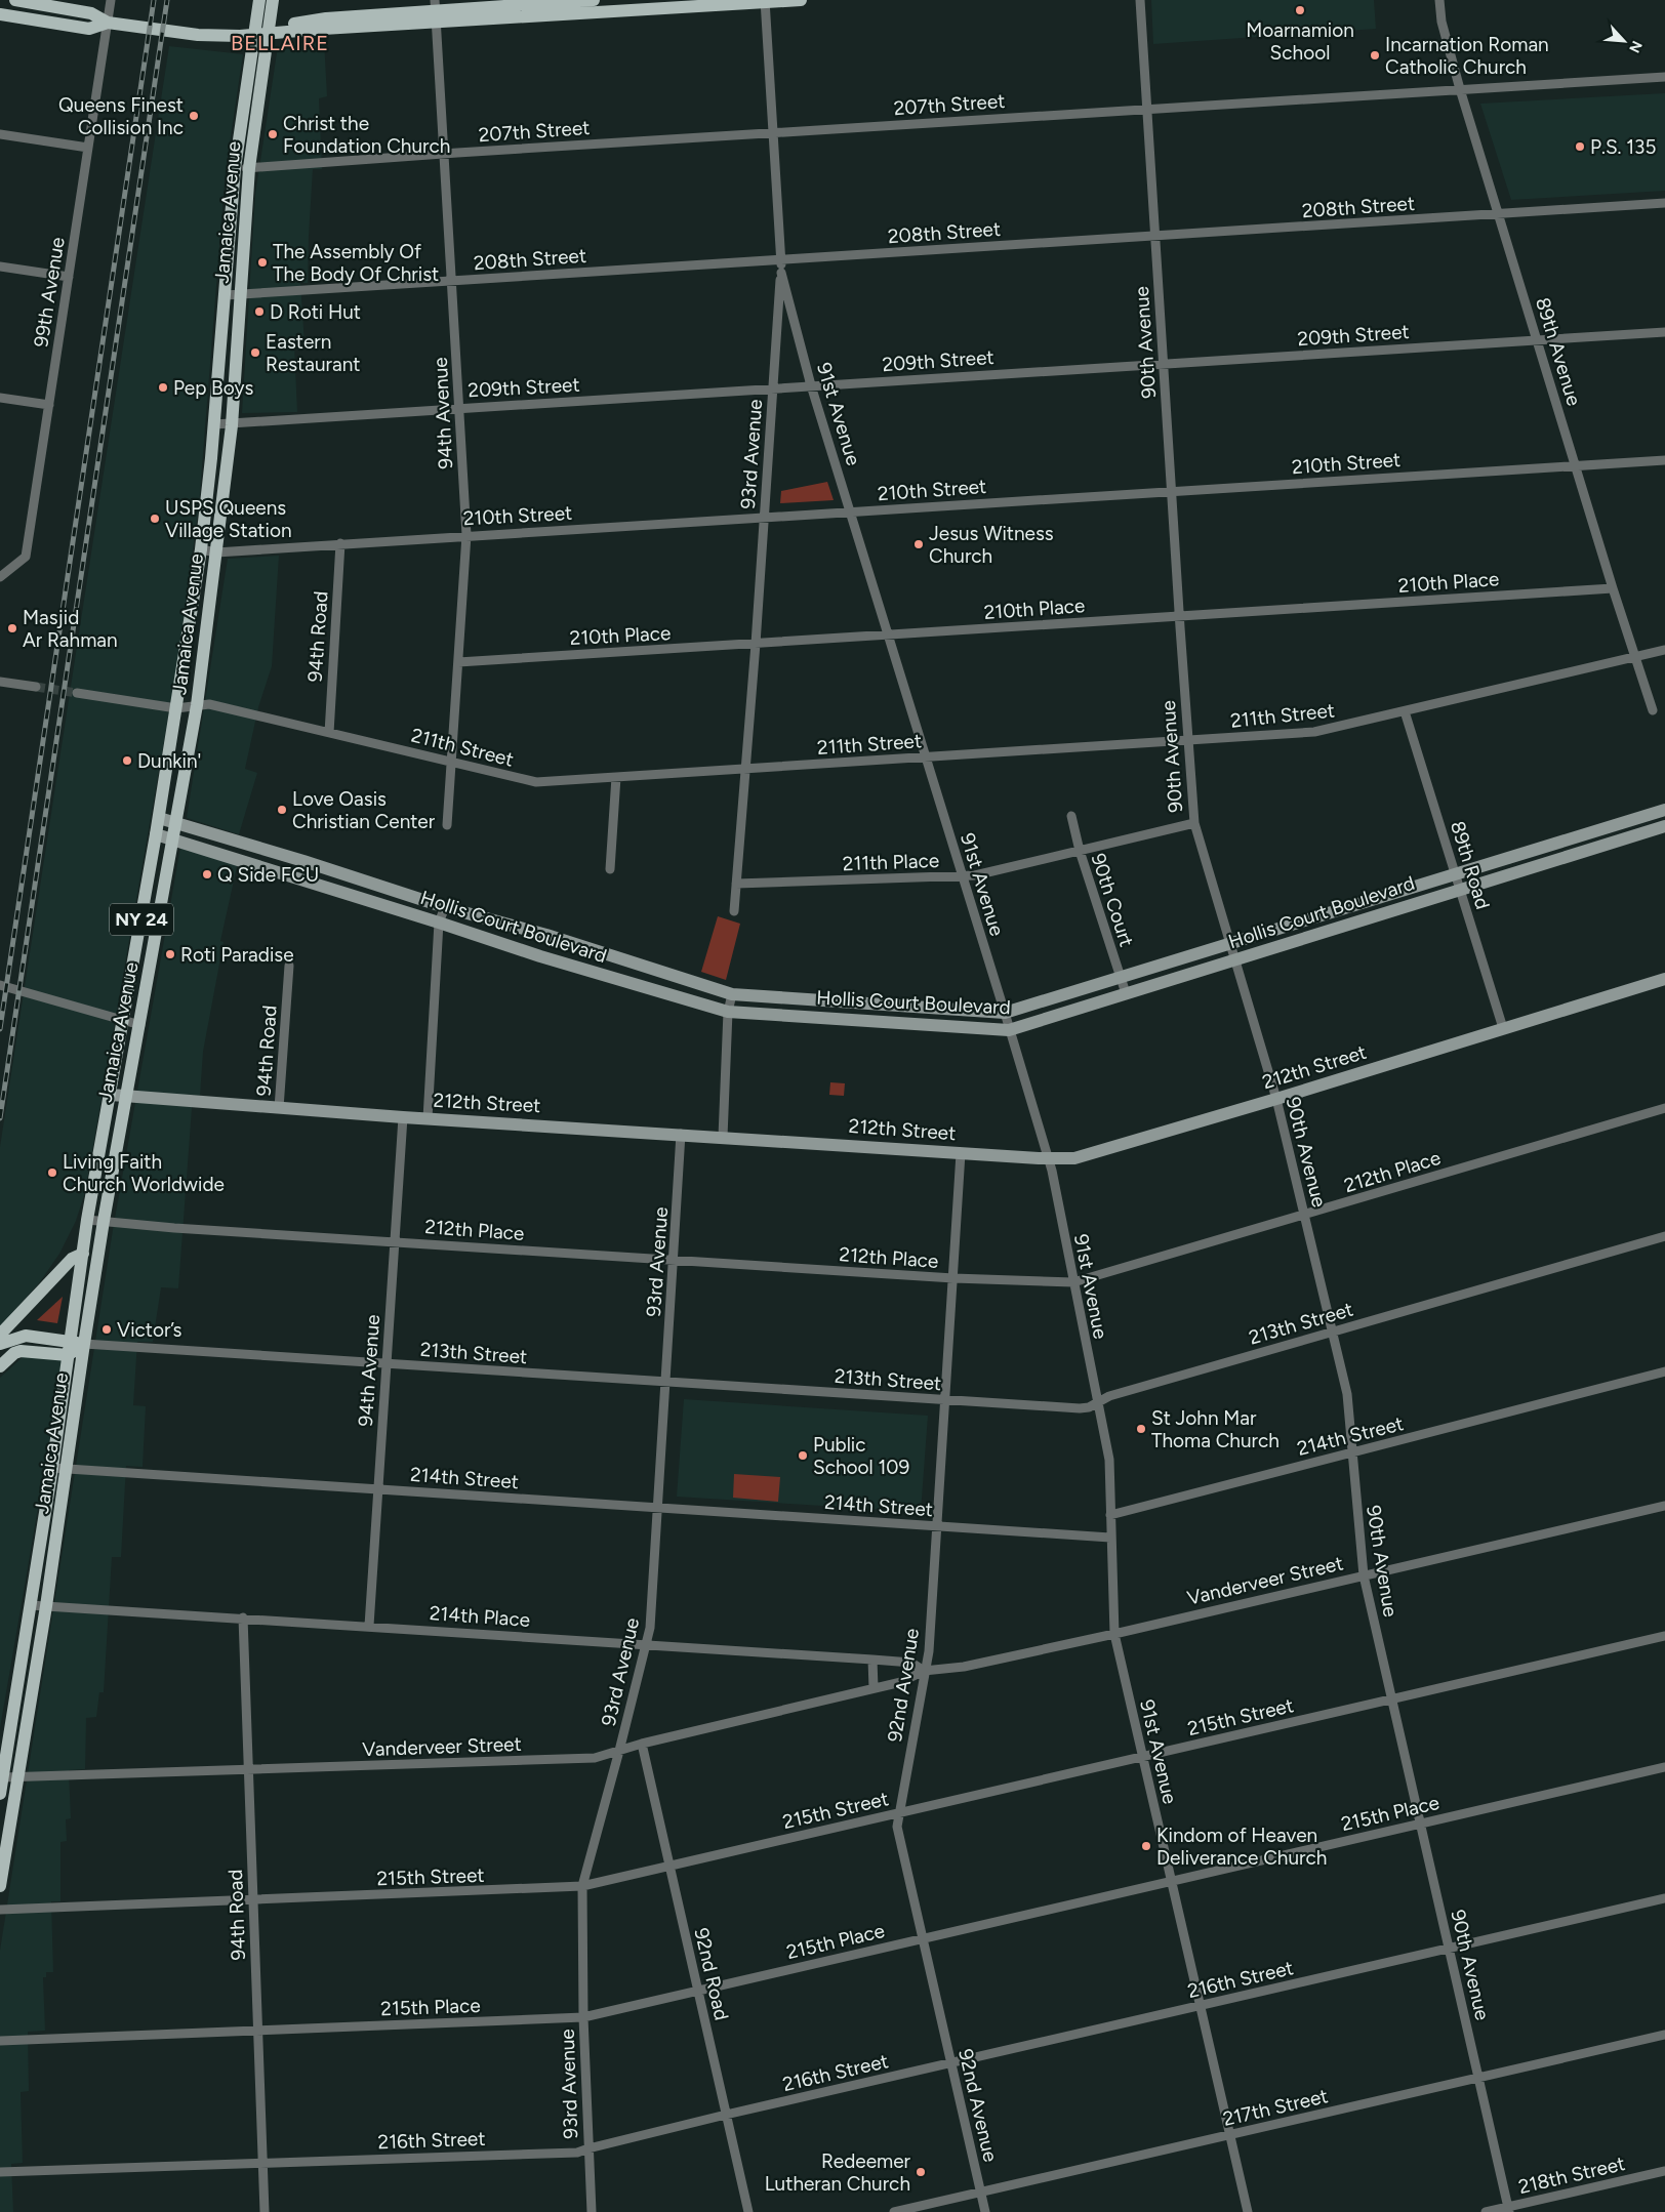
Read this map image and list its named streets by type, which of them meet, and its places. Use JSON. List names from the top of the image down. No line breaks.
{"streets":{"main road":["Jamaica Avenue","Hollis Court Boulevard","NY 24","212th Street"],"street":["207th Street","208th Street","99th Avenue","209th Street","90th Avenue","89th Avenue","94th Avenue","91st Avenue","93rd Avenue","210th Street","210th Place","94th Road","211th Street","211th Place","89th Road","90th Court","212th Place","213th Street","214th Street","Vanderveer Street","214th Place","92nd Avenue","215th Street","215th Place","92nd Road","216th Street","217th Street","218th Street"]},"crossings":[["207th Street","Jamaica Avenue"],["207th Street","90th Avenue"],["207th Street","89th Avenue"],["207th Street","94th Avenue"],["207th Street","93rd Avenue"],["208th Street","Jamaica Avenue"],["208th Street","90th Avenue"],["208th Street","89th Avenue"],["208th Street","94th Avenue"],["208th Street","93rd Avenue"],["Jamaica Avenue","209th Street"],["Jamaica Avenue","210th Street"],["Jamaica Avenue","211th Street"],["Jamaica Avenue","Hollis Court Boulevard"],["Jamaica Avenue","212th Street"],["Jamaica Avenue","212th Place"],["Jamaica Avenue","213th Street"],["Jamaica Avenue","214th Street"],["Jamaica Avenue","Vanderveer Street"],["Jamaica Avenue","214th Place"],["209th Street","90th Avenue"],["209th Street","89th Avenue"],["209th Street","94th Avenue"],["209th Street","91st Avenue"],["209th Street","93rd Avenue"],["90th Avenue","210th Street"],["90th Avenue","210th Place"],["90th Avenue","211th Street"],["90th Avenue","211th Place"],["90th Avenue","Hollis Court Boulevard"],["90th Avenue","212th Street"],["90th Avenue","212th Place"],["90th Avenue","213th Street"],["90th Avenue","214th Street"],["90th Avenue","Vanderveer Street"],["90th Avenue","215th Street"],["90th Avenue","215th Place"],["90th Avenue","216th Street"],["90th Avenue","217th Street"],["90th Avenue","218th Street"],["89th Avenue","210th Street"],["89th Avenue","210th Place"],["89th Avenue","211th Street"],["94th Avenue","210th Street"],["94th Avenue","210th Place"],["94th Avenue","211th Street"],["94th Avenue","212th Street"],["94th Avenue","212th Place"],["94th Avenue","213th Street"],["94th Avenue","214th Street"],["94th Avenue","214th Place"],["91st Avenue","93rd Avenue"],["91st Avenue","210th Street"],["91st Avenue","210th Place"],["91st Avenue","211th Street"],["91st Avenue","211th Place"],["91st Avenue","Hollis Court Boulevard"],["91st Avenue","212th Street"],["91st Avenue","212th Place"],["91st Avenue","213th Street"],["91st Avenue","214th Street"],["91st Avenue","Vanderveer Street"],["91st Avenue","215th Street"],["91st Avenue","215th Place"],["91st Avenue","216th Street"],["91st Avenue","217th Street"],["93rd Avenue","210th Street"],["93rd Avenue","210th Place"],["93rd Avenue","211th Street"],["93rd Avenue","211th Place"],["93rd Avenue","212th Street"],["93rd Avenue","212th Place"],["93rd Avenue","213th Street"],["93rd Avenue","214th Street"],["93rd Avenue","Vanderveer Street"],["93rd Avenue","214th Place"],["93rd Avenue","215th Street"],["93rd Avenue","215th Place"],["93rd Avenue","216th Street"],["210th Street","94th Road"],["94th Road","211th Street"],["94th Road","212th Street"],["94th Road","Vanderveer Street"],["94th Road","214th Place"],["94th Road","215th Street"],["94th Road","215th Place"],["94th Road","216th Street"],["211th Street","89th Road"],["211th Place","90th Court"],["89th Road","Hollis Court Boulevard"],["89th Road","212th Street"],["90th Court","Hollis Court Boulevard"],["212th Street","92nd Avenue"],["212th Place","92nd Avenue"],["213th Street","92nd Avenue"],["214th Street","92nd Avenue"],["Vanderveer Street","214th Place"],["Vanderveer Street","92nd Avenue"],["Vanderveer Street","92nd Road"],["214th Place","92nd Avenue"],["92nd Avenue","215th Street"],["92nd Avenue","215th Place"],["92nd Avenue","216th Street"],["92nd Avenue","217th Street"],["215th Street","92nd Road"],["215th Place","92nd Road"],["92nd Road","216th Street"]],"districts":["BELLAIRE"],"places":["Moarnamion School","Incarnation Roman Catholic Church","Queens Finest Collision Inc","Christ the Foundation Church","P.S. 135","The Assembly Of The Body Of Christ","D Roti Hut","Eastern Restaurant","Pep Boys","USPS Queens Village Station","Jesus Witness Church","Masjid Ar Rahman","Dunkin'","Love Oasis Christian Center","Q Side FCU","Roti Paradise","Living Faith Church Worldwide","Victor’s","St John Mar Thoma Church","Public School 109","Kindom of Heaven Deliverance Church","Redeemer Lutheran Church"],"north":"bottom right"}
